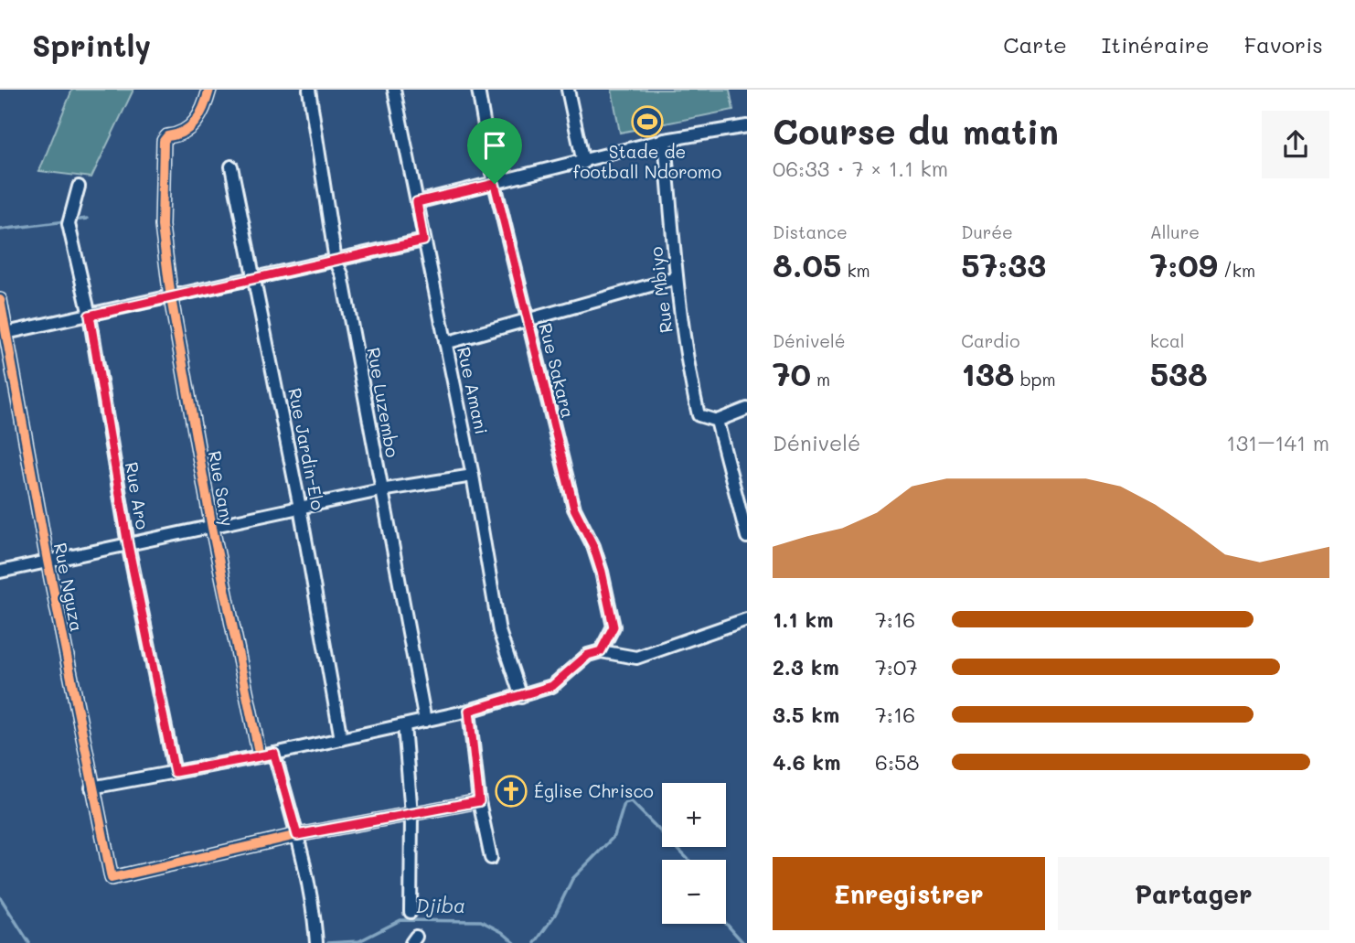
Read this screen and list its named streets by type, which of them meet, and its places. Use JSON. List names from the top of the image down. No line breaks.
{"streets":{"street":["Rue Mbiyo","Rue Sakara","Rue Amani","Rue Luzembo","Rue Jardin-Elo","Rue Sany","Rue Aro","Rue Nguza"]},"water":["Djiba"],"places":{"sports":["Stade de football Ndoromo"],"church":["Église Chrisco"]},"page":{"header":"Sprintly","nav":["Carte","Itinéraire","Favoris"],"heading":["Course du matin","06:33 · 7 × 1.1 km"],"stats":[["Distance","8.05 km"],["Durée","57:33"],["Allure","7:09 /km"],["Dénivelé","70 m"],["Cardio","138 bpm"],["kcal","538"]],"chart":["Dénivelé","131–141 m"],"list":[{"name":"1.1 km","note":"7:16"},{"name":"2.3 km","note":"7:07"},{"name":"3.5 km","note":"7:16"},{"name":"4.6 km","note":"6:58"}],"map_buttons":["+","−"],"buttons":["Enregistrer","Partager"]}}
